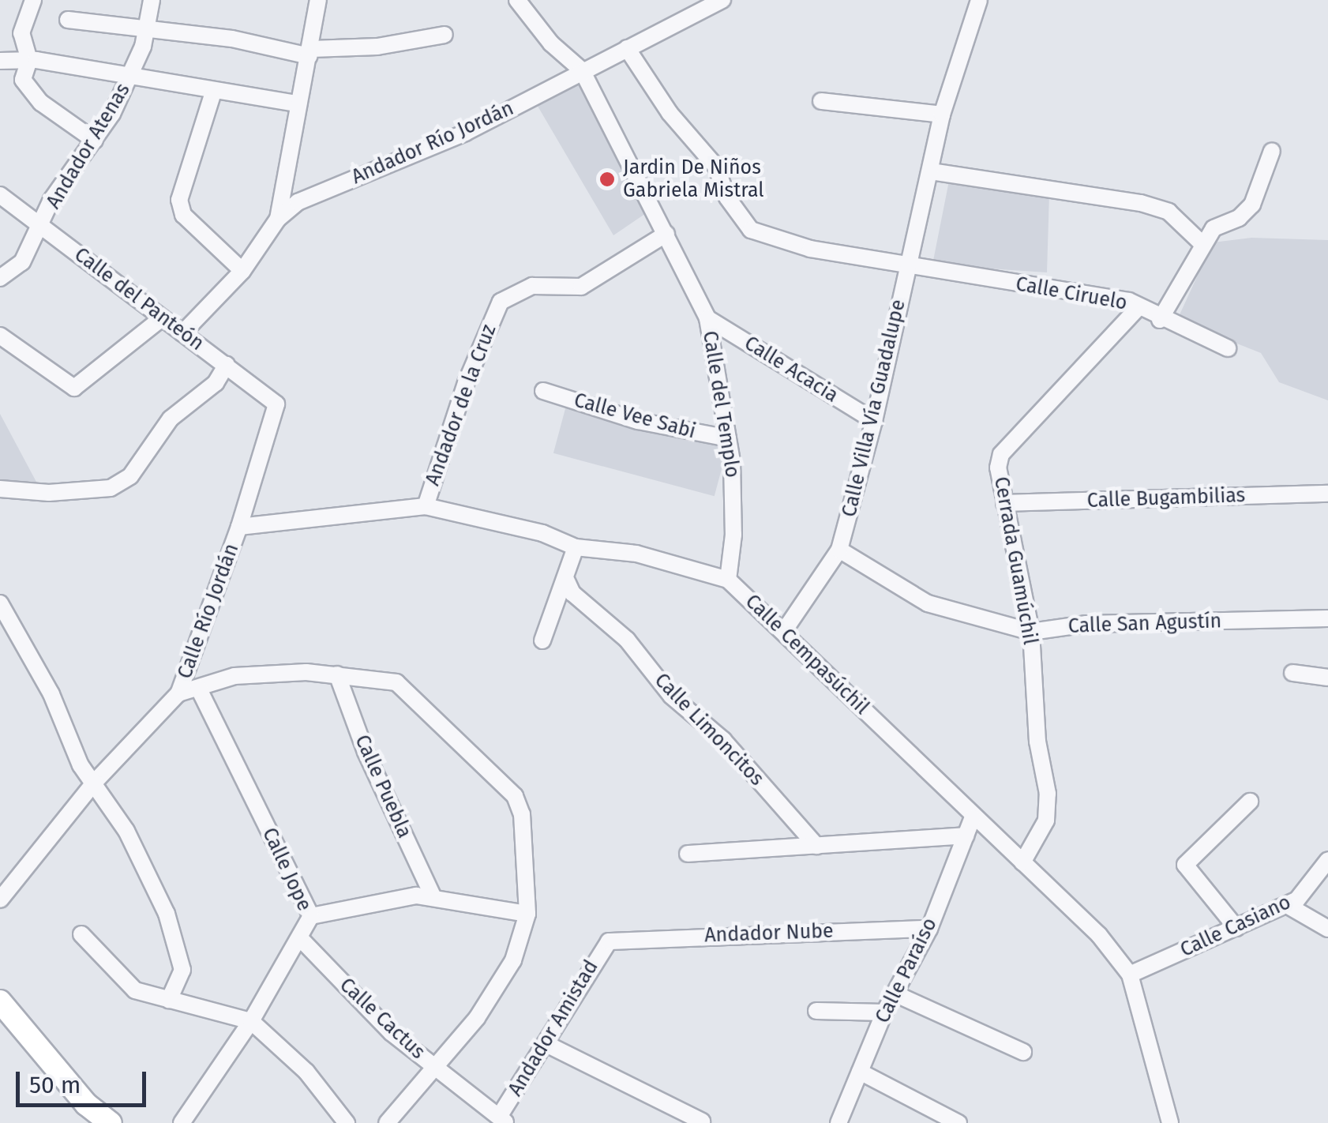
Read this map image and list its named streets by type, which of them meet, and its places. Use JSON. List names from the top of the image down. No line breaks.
{"streets":{"street":["Andador Río Jordán","Andador Atenas","Calle Ciruelo","Calle del Panteón","Calle Acacia","Calle del Templo","Andador de la Cruz","Calle Villa Vía Guadalupe","Calle Vee Sabi","Calle Bugambilias","Cerrada Guamúchil","Calle Río Jordán","Calle San Agustín","Calle Cempasúchil","Calle Limoncitos","Calle Puebla","Calle Jope","Calle Casiano","Andador Nube","Calle Paraíso","Calle Cactus","Andador Amistad"]},"crossings":[["Andador Río Jordán","Calle Ciruelo"],["Andador Río Jordán","Calle del Panteón"],["Andador Río Jordán","Calle del Templo"],["Andador Atenas","Calle del Panteón"],["Calle Ciruelo","Calle Villa Vía Guadalupe"],["Calle Ciruelo","Cerrada Guamúchil"],["Calle del Panteón","Calle Río Jordán"],["Calle Acacia","Calle del Templo"],["Calle Acacia","Calle Villa Vía Guadalupe"],["Calle del Templo","Andador de la Cruz"],["Calle del Templo","Calle Vee Sabi"],["Calle del Templo","Calle Cempasúchil"],["Andador de la Cruz","Calle Cempasúchil"],["Calle Villa Vía Guadalupe","Calle San Agustín"],["Calle Villa Vía Guadalupe","Calle Cempasúchil"],["Calle Bugambilias","Cerrada Guamúchil"],["Cerrada Guamúchil","Calle San Agustín"],["Cerrada Guamúchil","Calle Cempasúchil"],["Calle Río Jordán","Calle Cempasúchil"],["Calle Cempasúchil","Calle Casiano"],["Calle Cempasúchil","Calle Paraíso"],["Calle Jope","Calle Cactus"],["Andador Nube","Calle Paraíso"],["Andador Nube","Andador Amistad"],["Calle Cactus","Andador Amistad"]],"places":["Jardin De Niños Gabriela Mistral"],"scale_bar":"50 m"}
